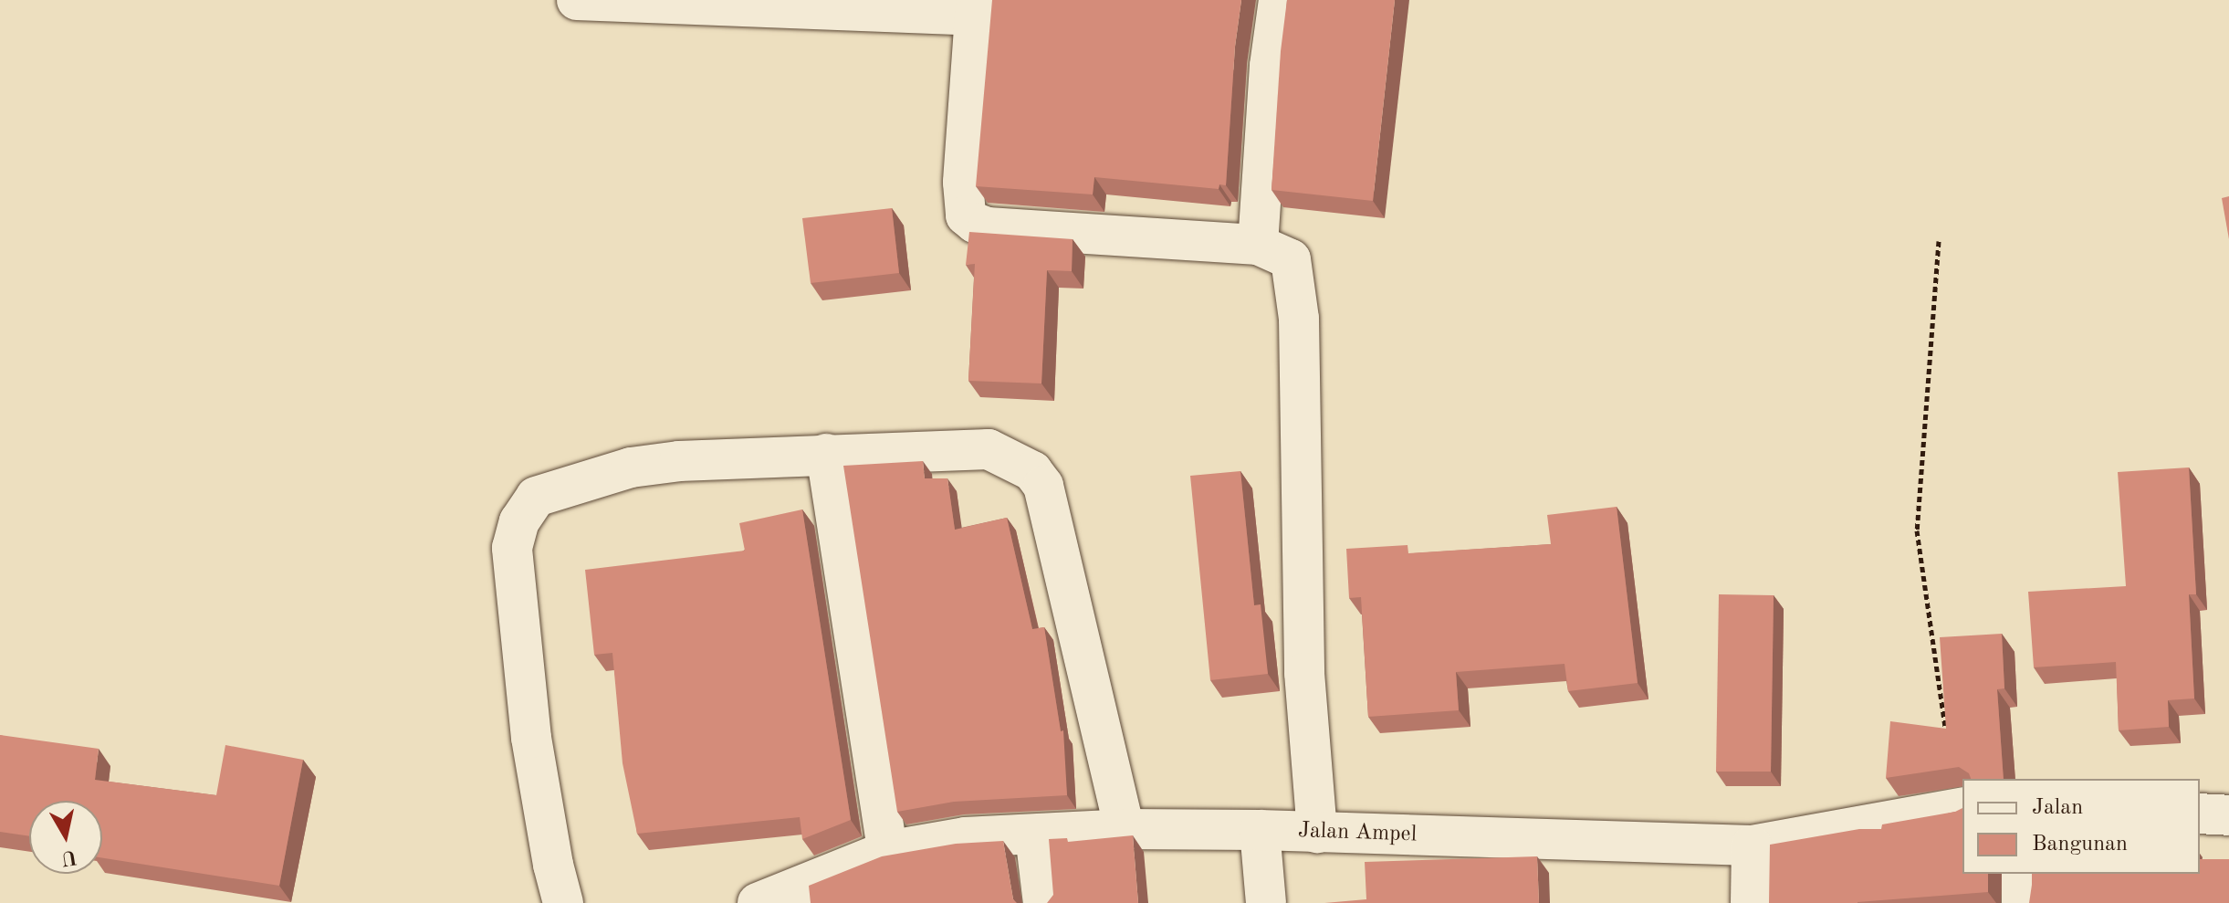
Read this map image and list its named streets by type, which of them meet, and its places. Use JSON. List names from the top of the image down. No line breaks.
{"streets":{"street":["Jalan Ampel"]},"legend":["Jalan","Bangunan"],"north":"bottom"}
